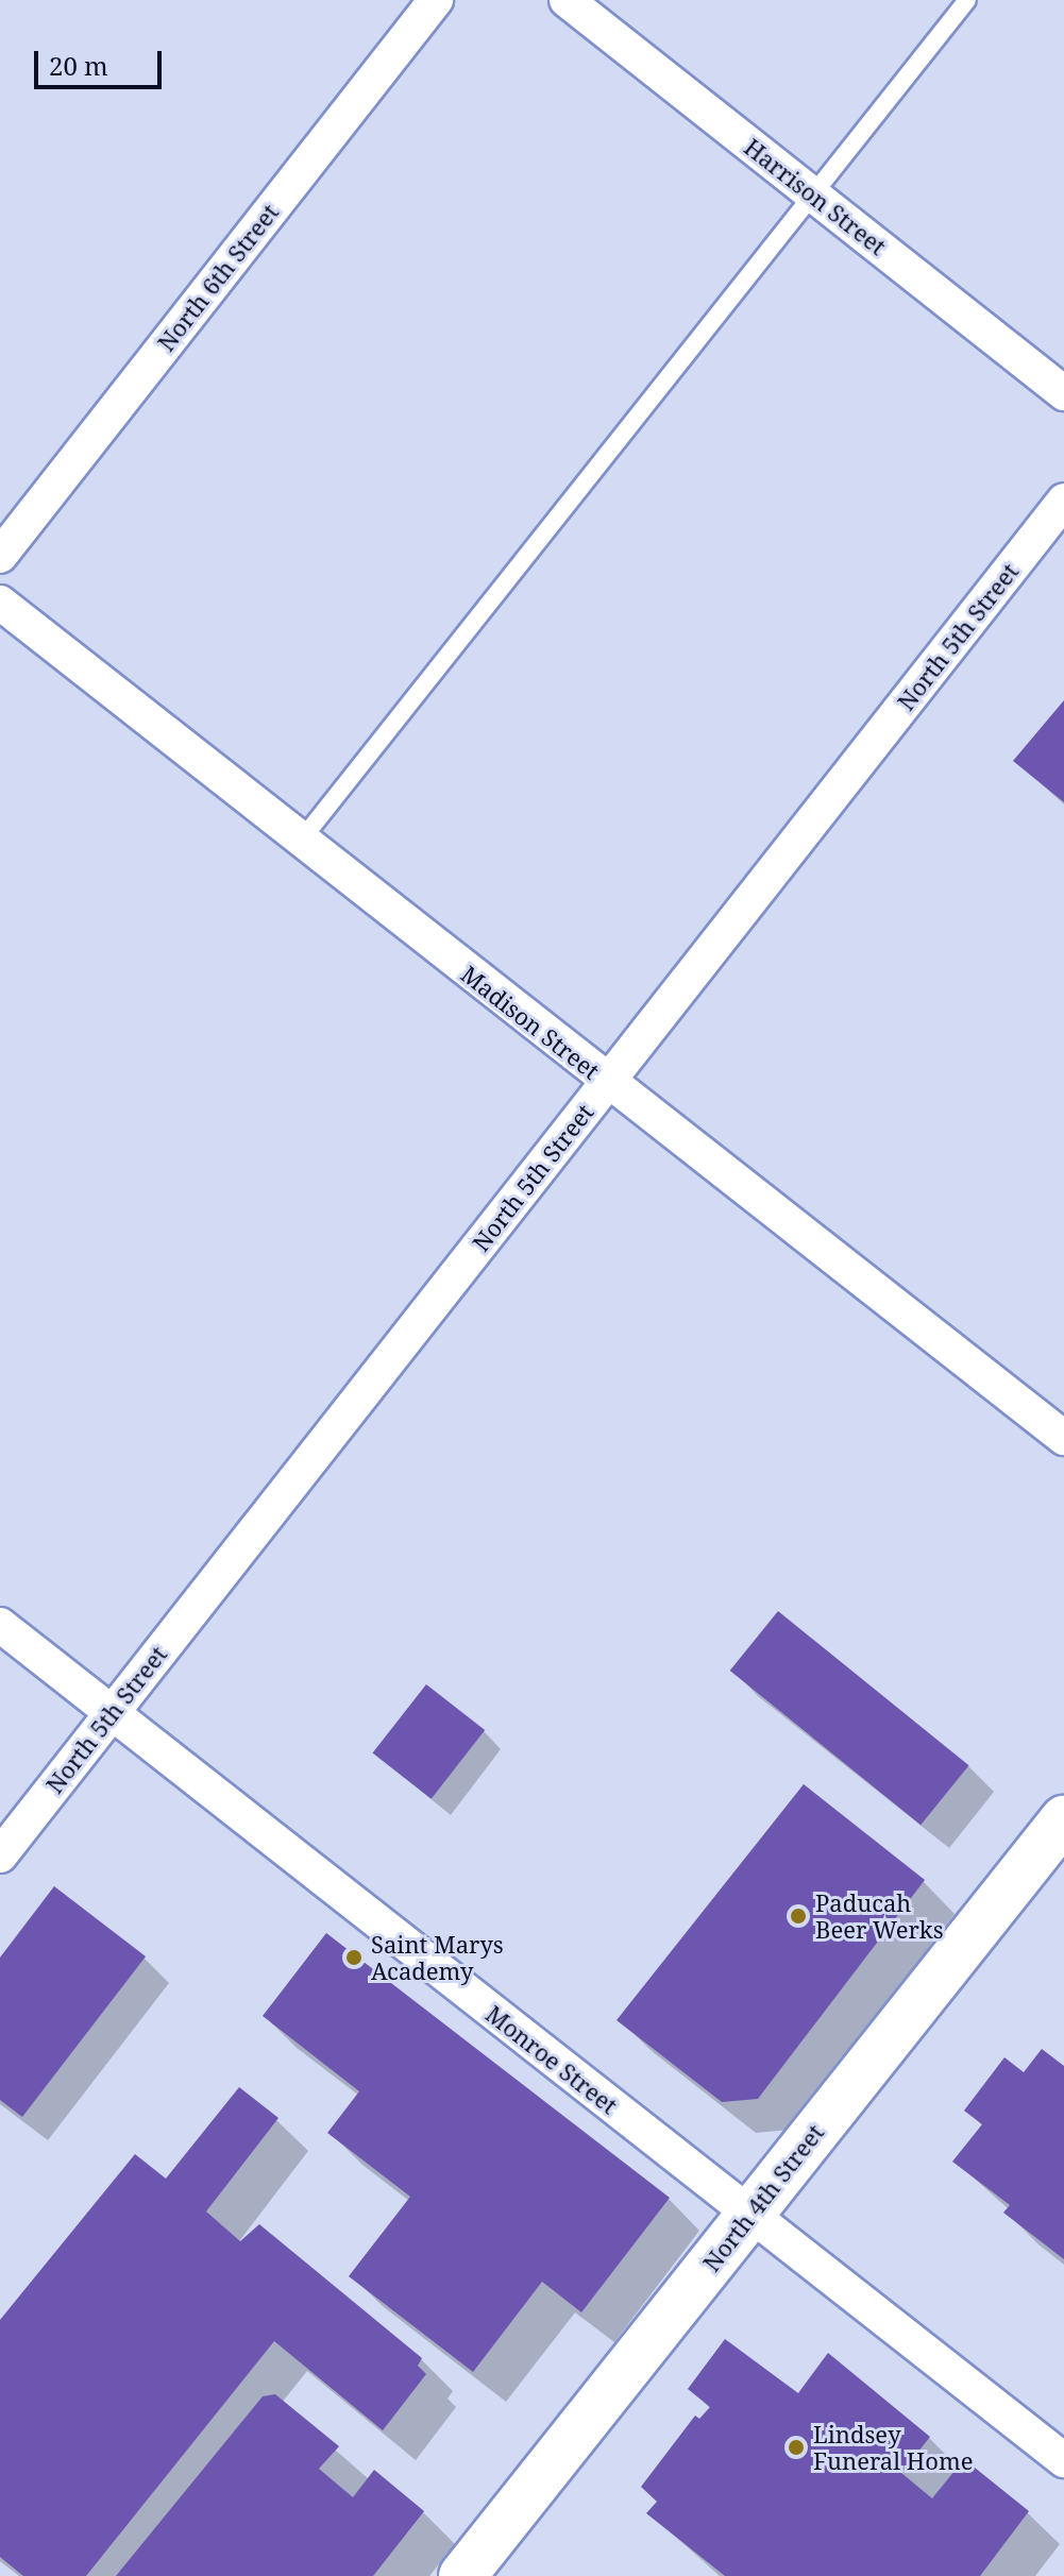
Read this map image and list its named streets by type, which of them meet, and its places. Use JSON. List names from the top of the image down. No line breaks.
{"streets":{"main road":["North 4th Street"],"street":["Harrison Street","North 6th Street","North 5th Street","Madison Street","Monroe Street"]},"crossings":[["North 5th Street","Madison Street"],["North 5th Street","Monroe Street"],["Monroe Street","North 4th Street"]],"places":["Paducah Beer Werks","Saint Marys Academy","Lindsey Funeral Home"],"scale_bar":"20 m"}
